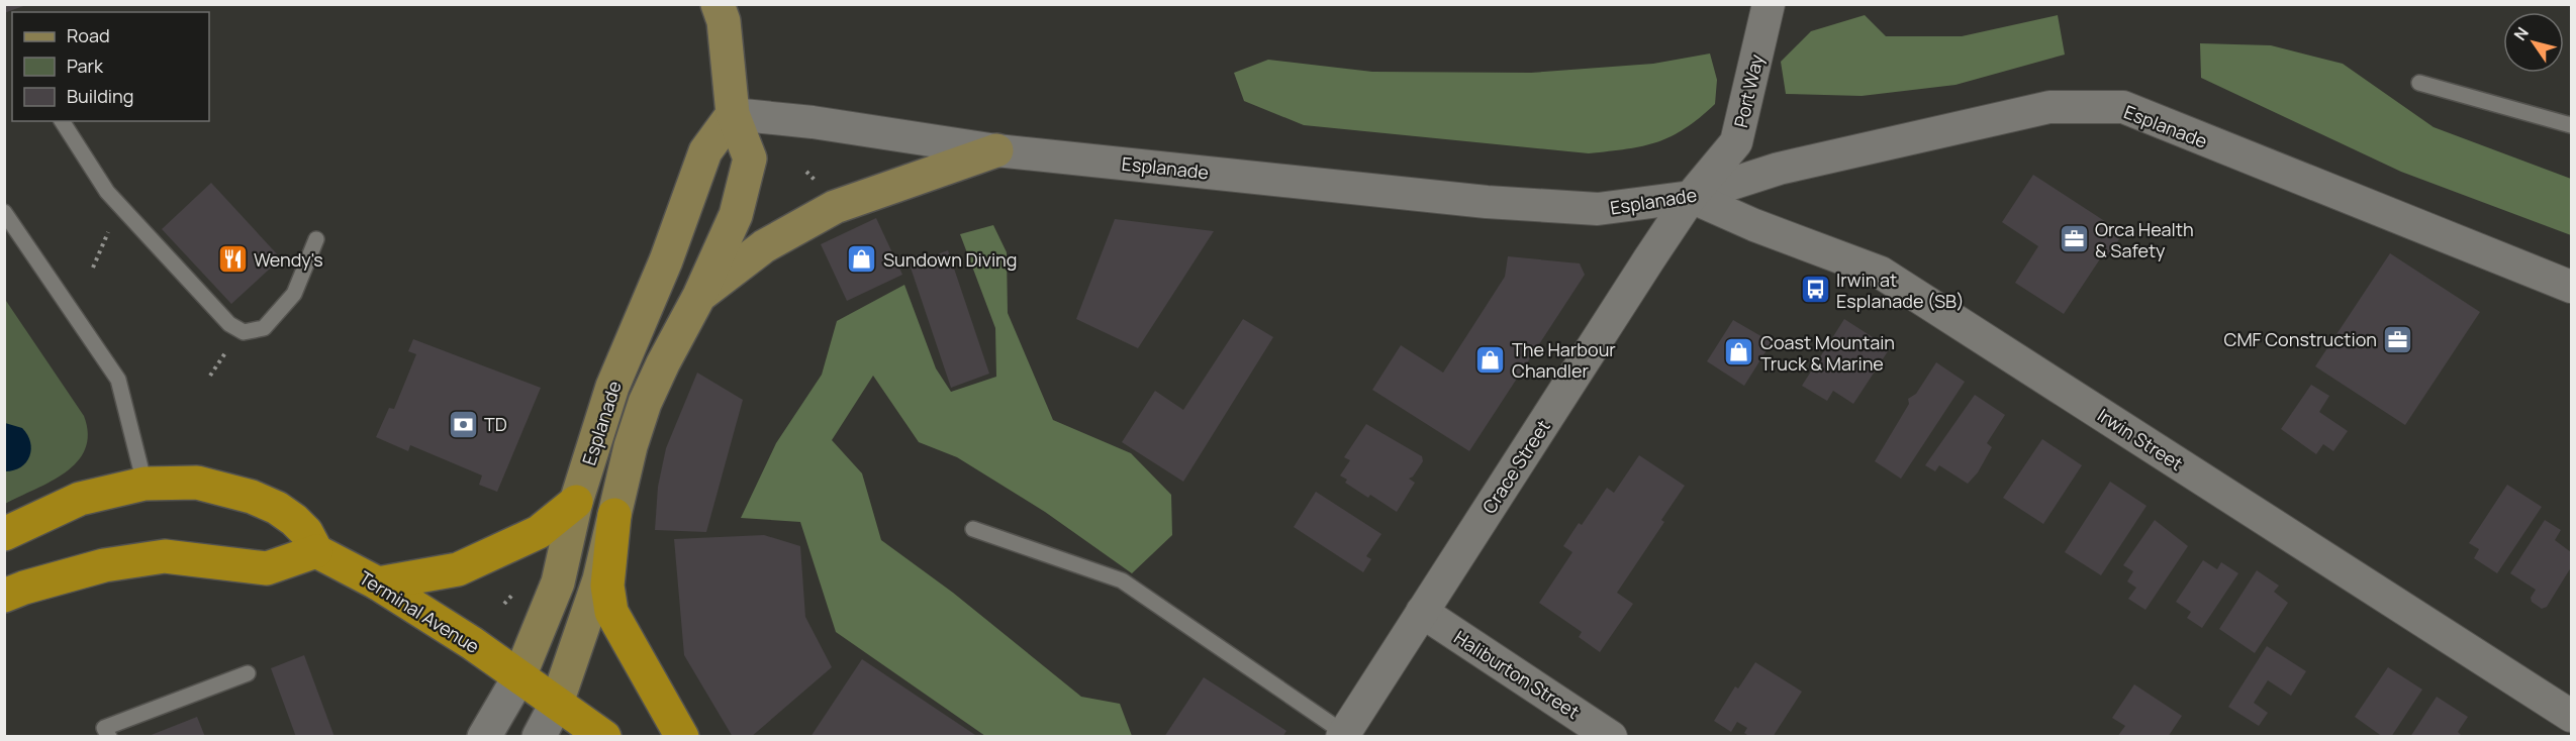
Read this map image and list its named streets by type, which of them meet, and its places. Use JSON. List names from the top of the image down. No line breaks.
{"streets":{"highway":["Terminal Avenue"],"main road":["Esplanade"],"street":["Port Way","Irwin Street","Crace Street","Haliburton Street"]},"crossings":[["Port Way","Esplanade"],["Port Way","Irwin Street"],["Port Way","Crace Street"],["Esplanade","Irwin Street"],["Esplanade","Crace Street"],["Esplanade","Terminal Avenue"],["Irwin Street","Crace Street"],["Crace Street","Haliburton Street"]],"places":{"office":["Orca Health & Safety","CMF Construction"],"restaurant":["Wendy's"],"shop":["Sundown Diving","Coast Mountain Truck & Marine","The Harbour Chandler"],"bus stop":["Irwin at Esplanade (SB)"],"bank":["TD"]},"legend":["Road","Park","Building"],"north":"top left"}
